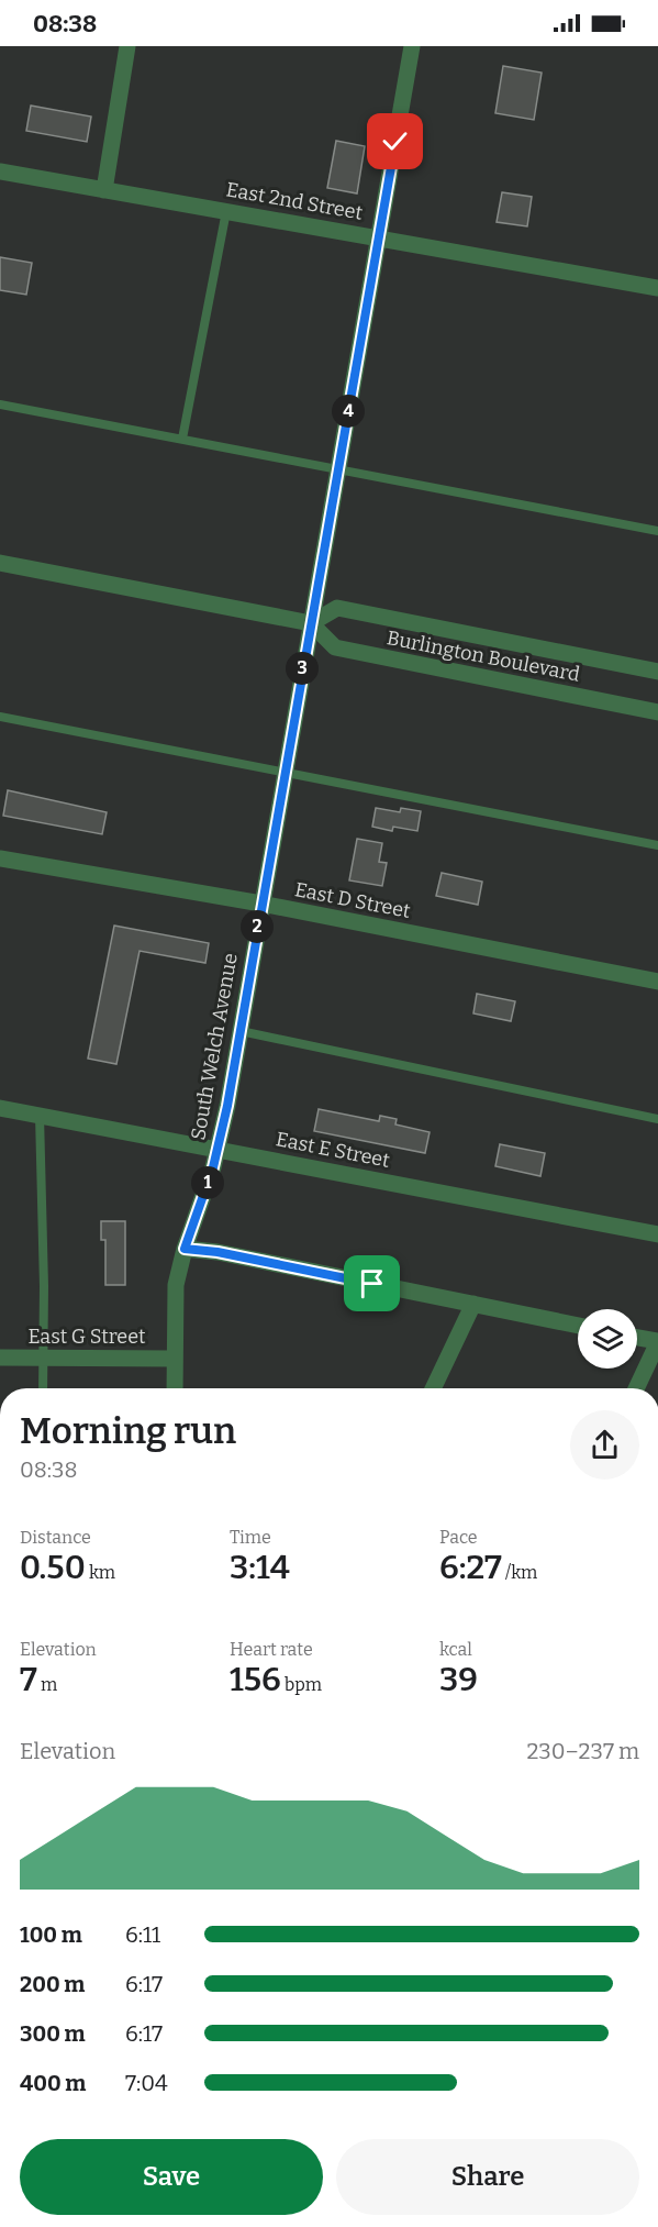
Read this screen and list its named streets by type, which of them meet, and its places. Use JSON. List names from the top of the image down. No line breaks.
{"streets":{"street":["East 2nd Street","Burlington Boulevard","East D Street","South Welch Avenue","East E Street","East G Street"]},"crossings":[["East 2nd Street","South Welch Avenue"],["Burlington Boulevard","South Welch Avenue"],["East D Street","South Welch Avenue"],["South Welch Avenue","East E Street"],["South Welch Avenue","East G Street"]],"page":{"status":"08:38","pins":["4","3","2","1"],"heading":["Morning run","08:38"],"stats":[["Distance","0.50 km"],["Time","3:14"],["Pace","6:27 /km"],["Elevation","7 m"],["Heart rate","156 bpm"],["kcal","39"]],"chart":["Elevation","230–237 m"],"list":[{"name":"100 m","note":"6:11"},{"name":"200 m","note":"6:17"},{"name":"300 m","note":"6:17"},{"name":"400 m","note":"7:04"}],"buttons":["Save","Share"]}}
